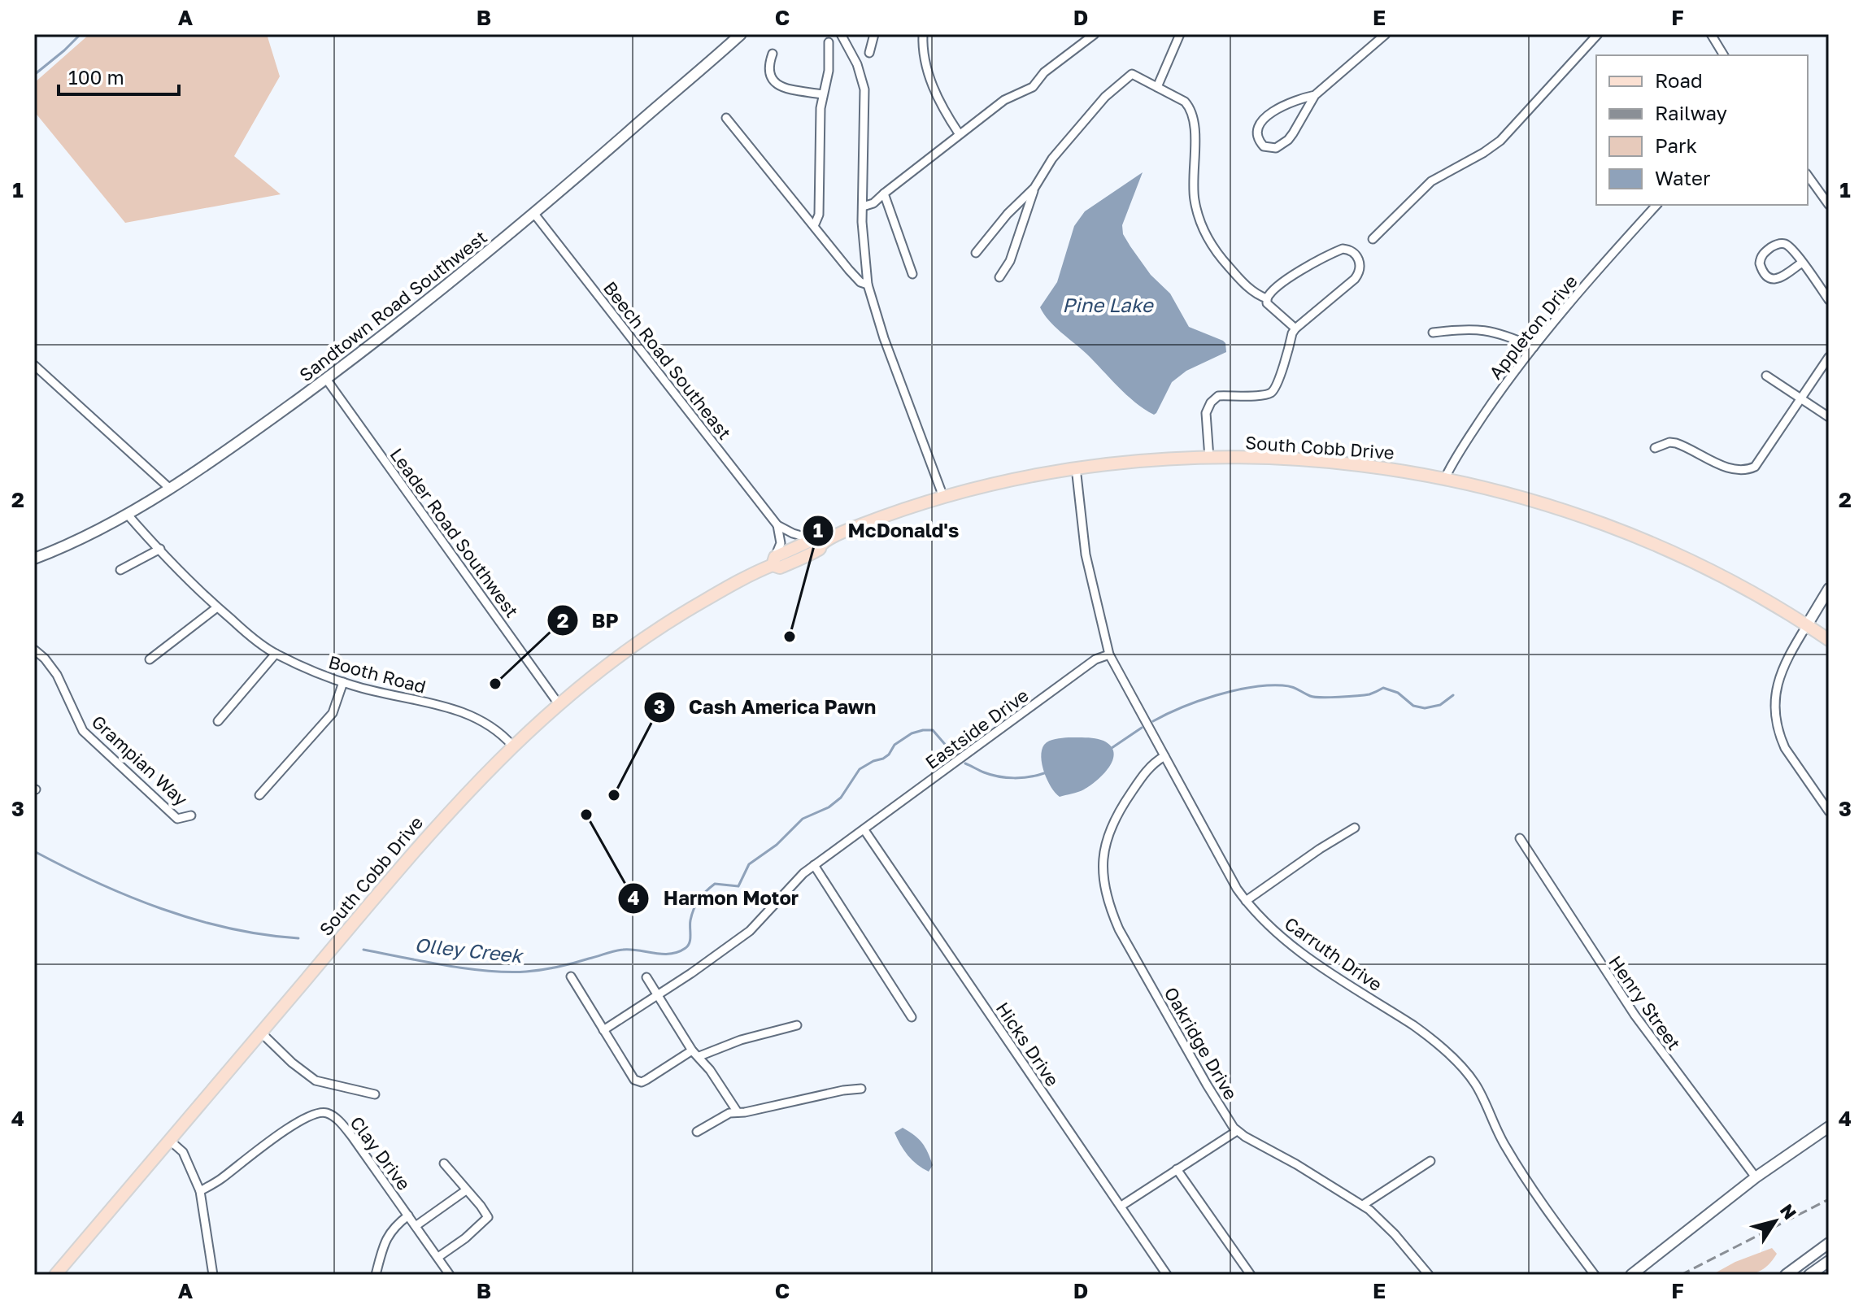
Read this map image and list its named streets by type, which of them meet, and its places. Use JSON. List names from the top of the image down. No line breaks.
{"streets":{"main road":["South Cobb Drive"],"street":["Sandtown Road Southwest","Appleton Drive","Beech Road Southeast","Leader Road Southwest","Booth Road","Eastside Drive","Grampian Way","Carruth Drive","Henry Street","Oakridge Drive","Hicks Drive","Clay Drive"]},"crossings":[["Sandtown Road Southwest","Beech Road Southeast"],["Sandtown Road Southwest","Leader Road Southwest"],["Sandtown Road Southwest","Booth Road"],["Appleton Drive","South Cobb Drive"],["South Cobb Drive","Leader Road Southwest"],["South Cobb Drive","Booth Road"],["South Cobb Drive","Carruth Drive"],["Eastside Drive","Carruth Drive"],["Eastside Drive","Hicks Drive"],["Carruth Drive","Oakridge Drive"]],"water":["Pine Lake","Olley Creek"],"places":["McDonald's","BP","Cash America Pawn","Harmon Motor"],"legend":["Road","Railway","Park","Water"],"scale_bar":"100 m","north":"top right","grid":{"columns":["A","B","C","D","E","F"],"rows":["1","2","3","4"]}}
